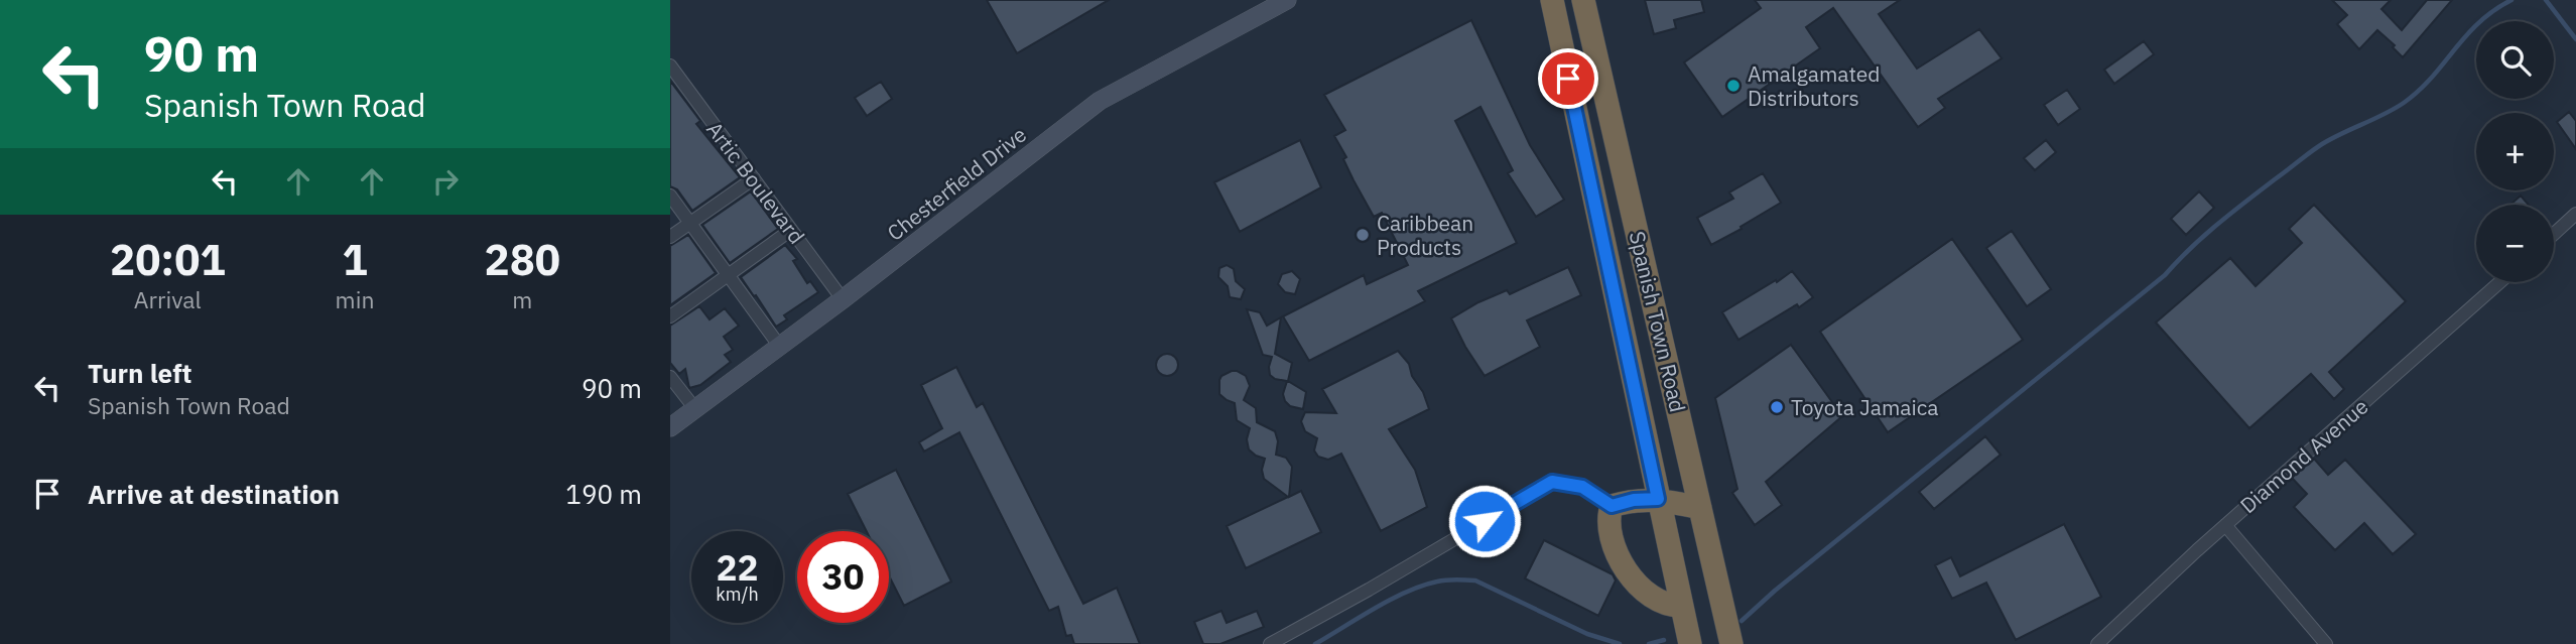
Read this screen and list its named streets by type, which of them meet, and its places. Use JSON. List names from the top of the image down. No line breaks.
{"streets":{"highway":["Spanish Town Road"],"street":["Artic Boulevard","Chesterfield Drive","Diamond Avenue"]},"crossings":[["Artic Boulevard","Chesterfield Drive"]],"places":["Amalgamated Distributors","Caribbean Products","Toyota Jamaica"],"page":{"turn":["90 m","Spanish Town Road"],"map_buttons":["+","−"],"eta":["20:01","Arrival","1","min","280","m"],"list":[{"name":"Turn left","note":"Spanish Town Road","value":"90 m"},{"name":"Arrive at destination","value":"190 m"}],"speed":"22 km/h","limit":"30"}}
